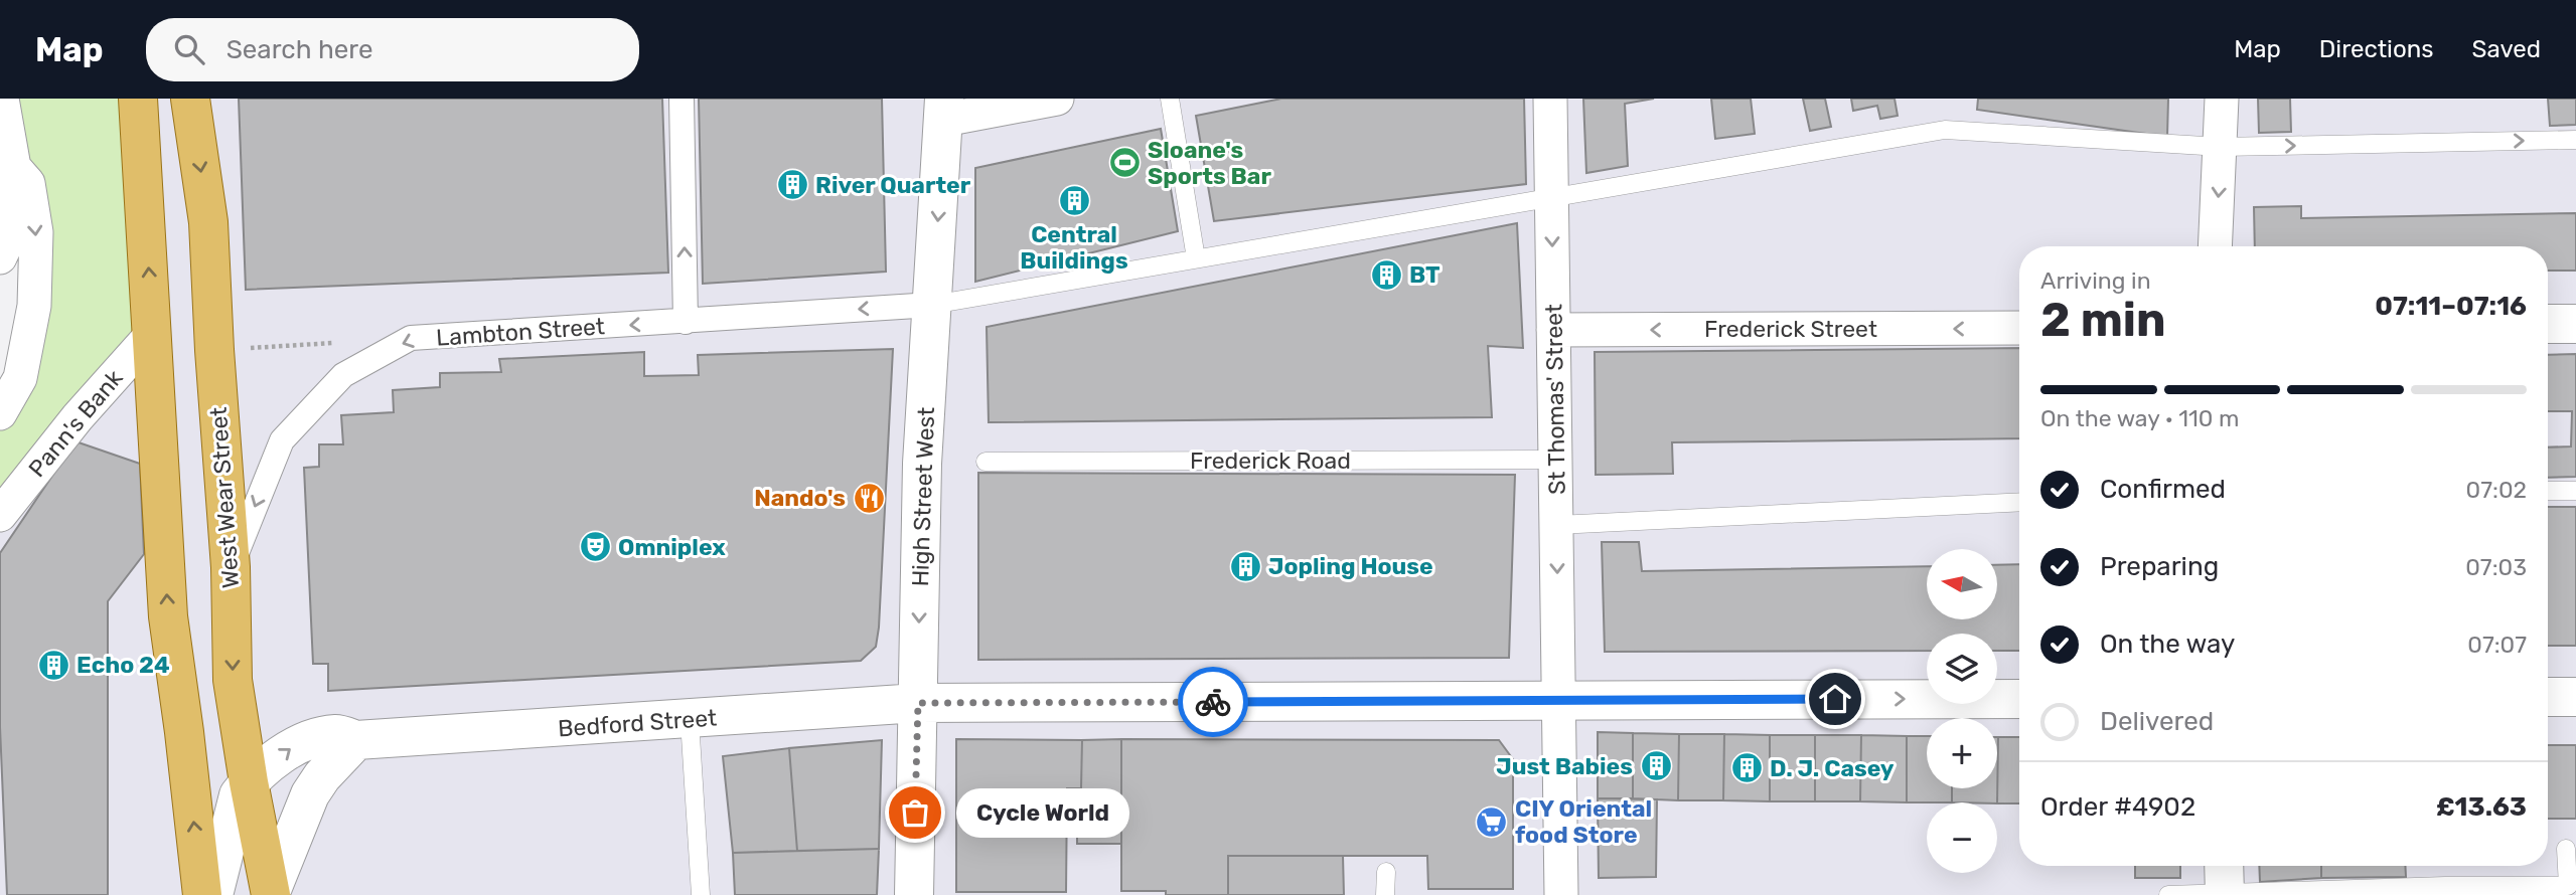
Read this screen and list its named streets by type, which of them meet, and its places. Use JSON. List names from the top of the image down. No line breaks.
{"streets":{"main road":["West Wear Street"],"street":["Frederick Street","Lambton Street","St Thomas' Street","Pann's Bank","High Street West","Bedford Street"],"lane":["Frederick Road"]},"crossings":[["Frederick Street","St Thomas' Street"],["Lambton Street","High Street West"],["Lambton Street","West Wear Street"],["St Thomas' Street","Frederick Road"],["St Thomas' Street","Bedford Street"],["High Street West","Bedford Street"],["West Wear Street","Bedford Street"]],"one_way":["Frederick Street","Lambton Street","St Thomas' Street"],"places":{"sports":["Sloane's Sports Bar"],"building":["River Quarter","Central Buildings","BT","Jopling House","Echo 24","Just Babies","D. J. Casey"],"restaurant":["Nando's"],"theatre":["Omniplex"],"other":["Cycle World"],"supermarket":["CIY Oriental food Store"]},"north":"left","page":{"header":"Map","search":"Search here","nav":["Map","Directions","Saved"],"heading":["2 min","Arriving in","07:11–07:16"],"panel":["Order #4902","£13.63"],"bar":"On the way · 110 m","list":[["Confirmed","07:02"],["Preparing","07:03"],["On the way","07:07"],"Delivered"],"map_buttons":["+","−"],"bubble":"Cycle World"}}
